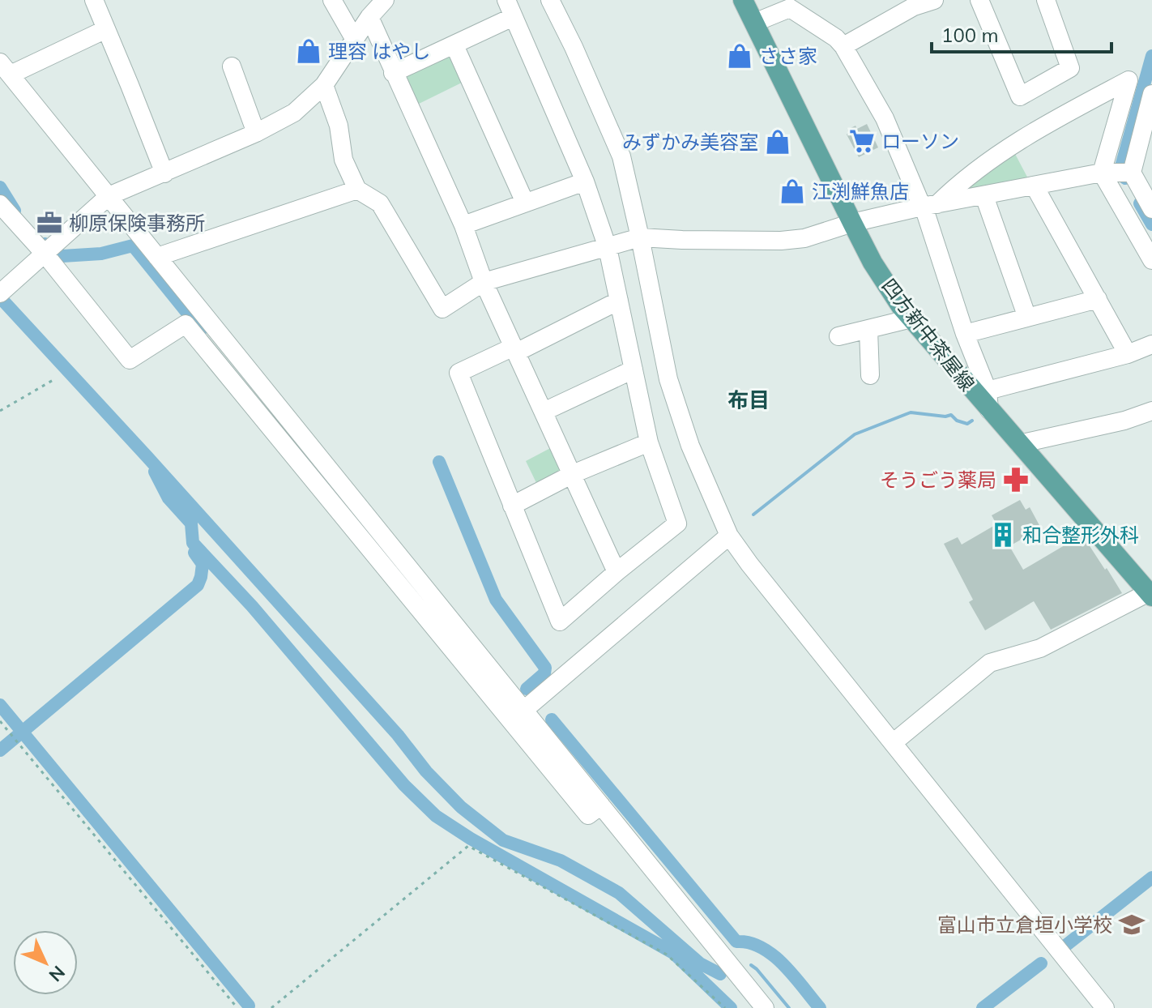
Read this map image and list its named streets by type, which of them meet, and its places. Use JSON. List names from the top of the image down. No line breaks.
{"streets":{"main road":["四方新中茶屋線"]},"districts":["布目"],"places":{"shop":["理容 はやし","ささ家","みずかみ美容室","江渕鮮魚店"],"supermarket":["ローソン"],"office":["柳原保険事務所"],"pharmacy":["そうごう薬局"],"building":["和合整形外科"],"school or university":["富山市立倉垣小学校"]},"scale_bar":"100 m","north":"bottom right"}
